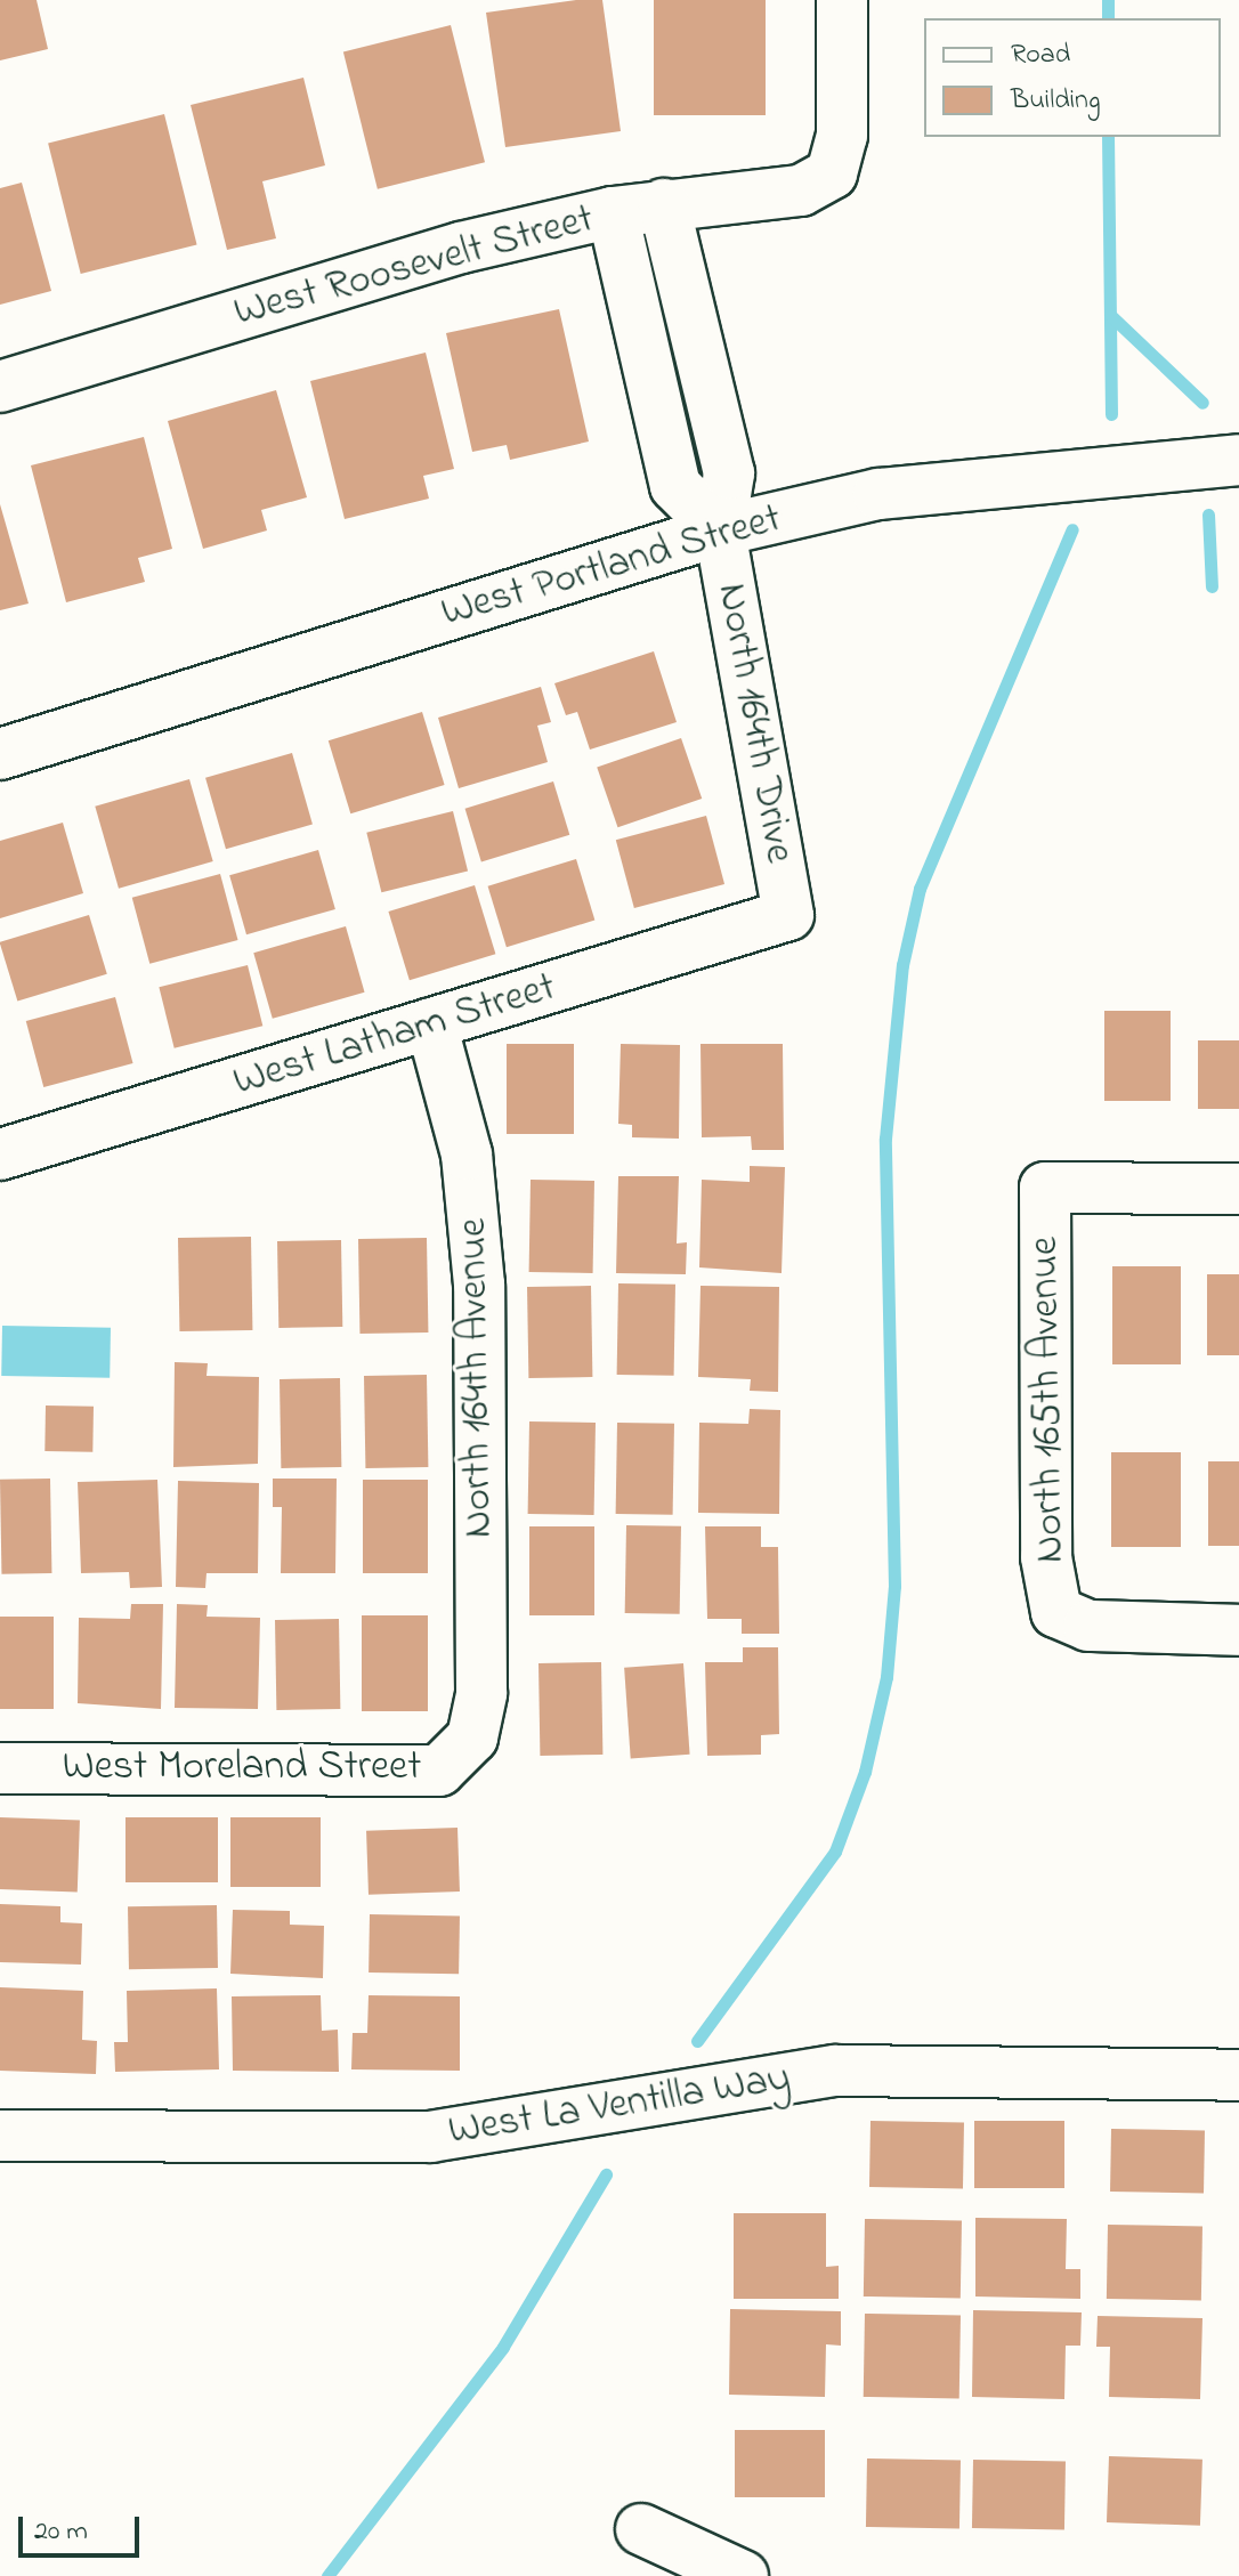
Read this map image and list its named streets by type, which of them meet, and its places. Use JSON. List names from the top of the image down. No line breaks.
{"streets":{"street":["West Roosevelt Street","West Portland Street","North 164th Drive","West Latham Street","North 164th Avenue","North 165th Avenue","West Moreland Street","West La Ventilla Way"]},"crossings":[["West Roosevelt Street","North 164th Drive"],["West Portland Street","North 164th Drive"],["North 164th Drive","West Latham Street"],["West Latham Street","North 164th Avenue"],["North 164th Avenue","West Moreland Street"]],"legend":["Road","Building"],"scale_bar":"20 m"}
